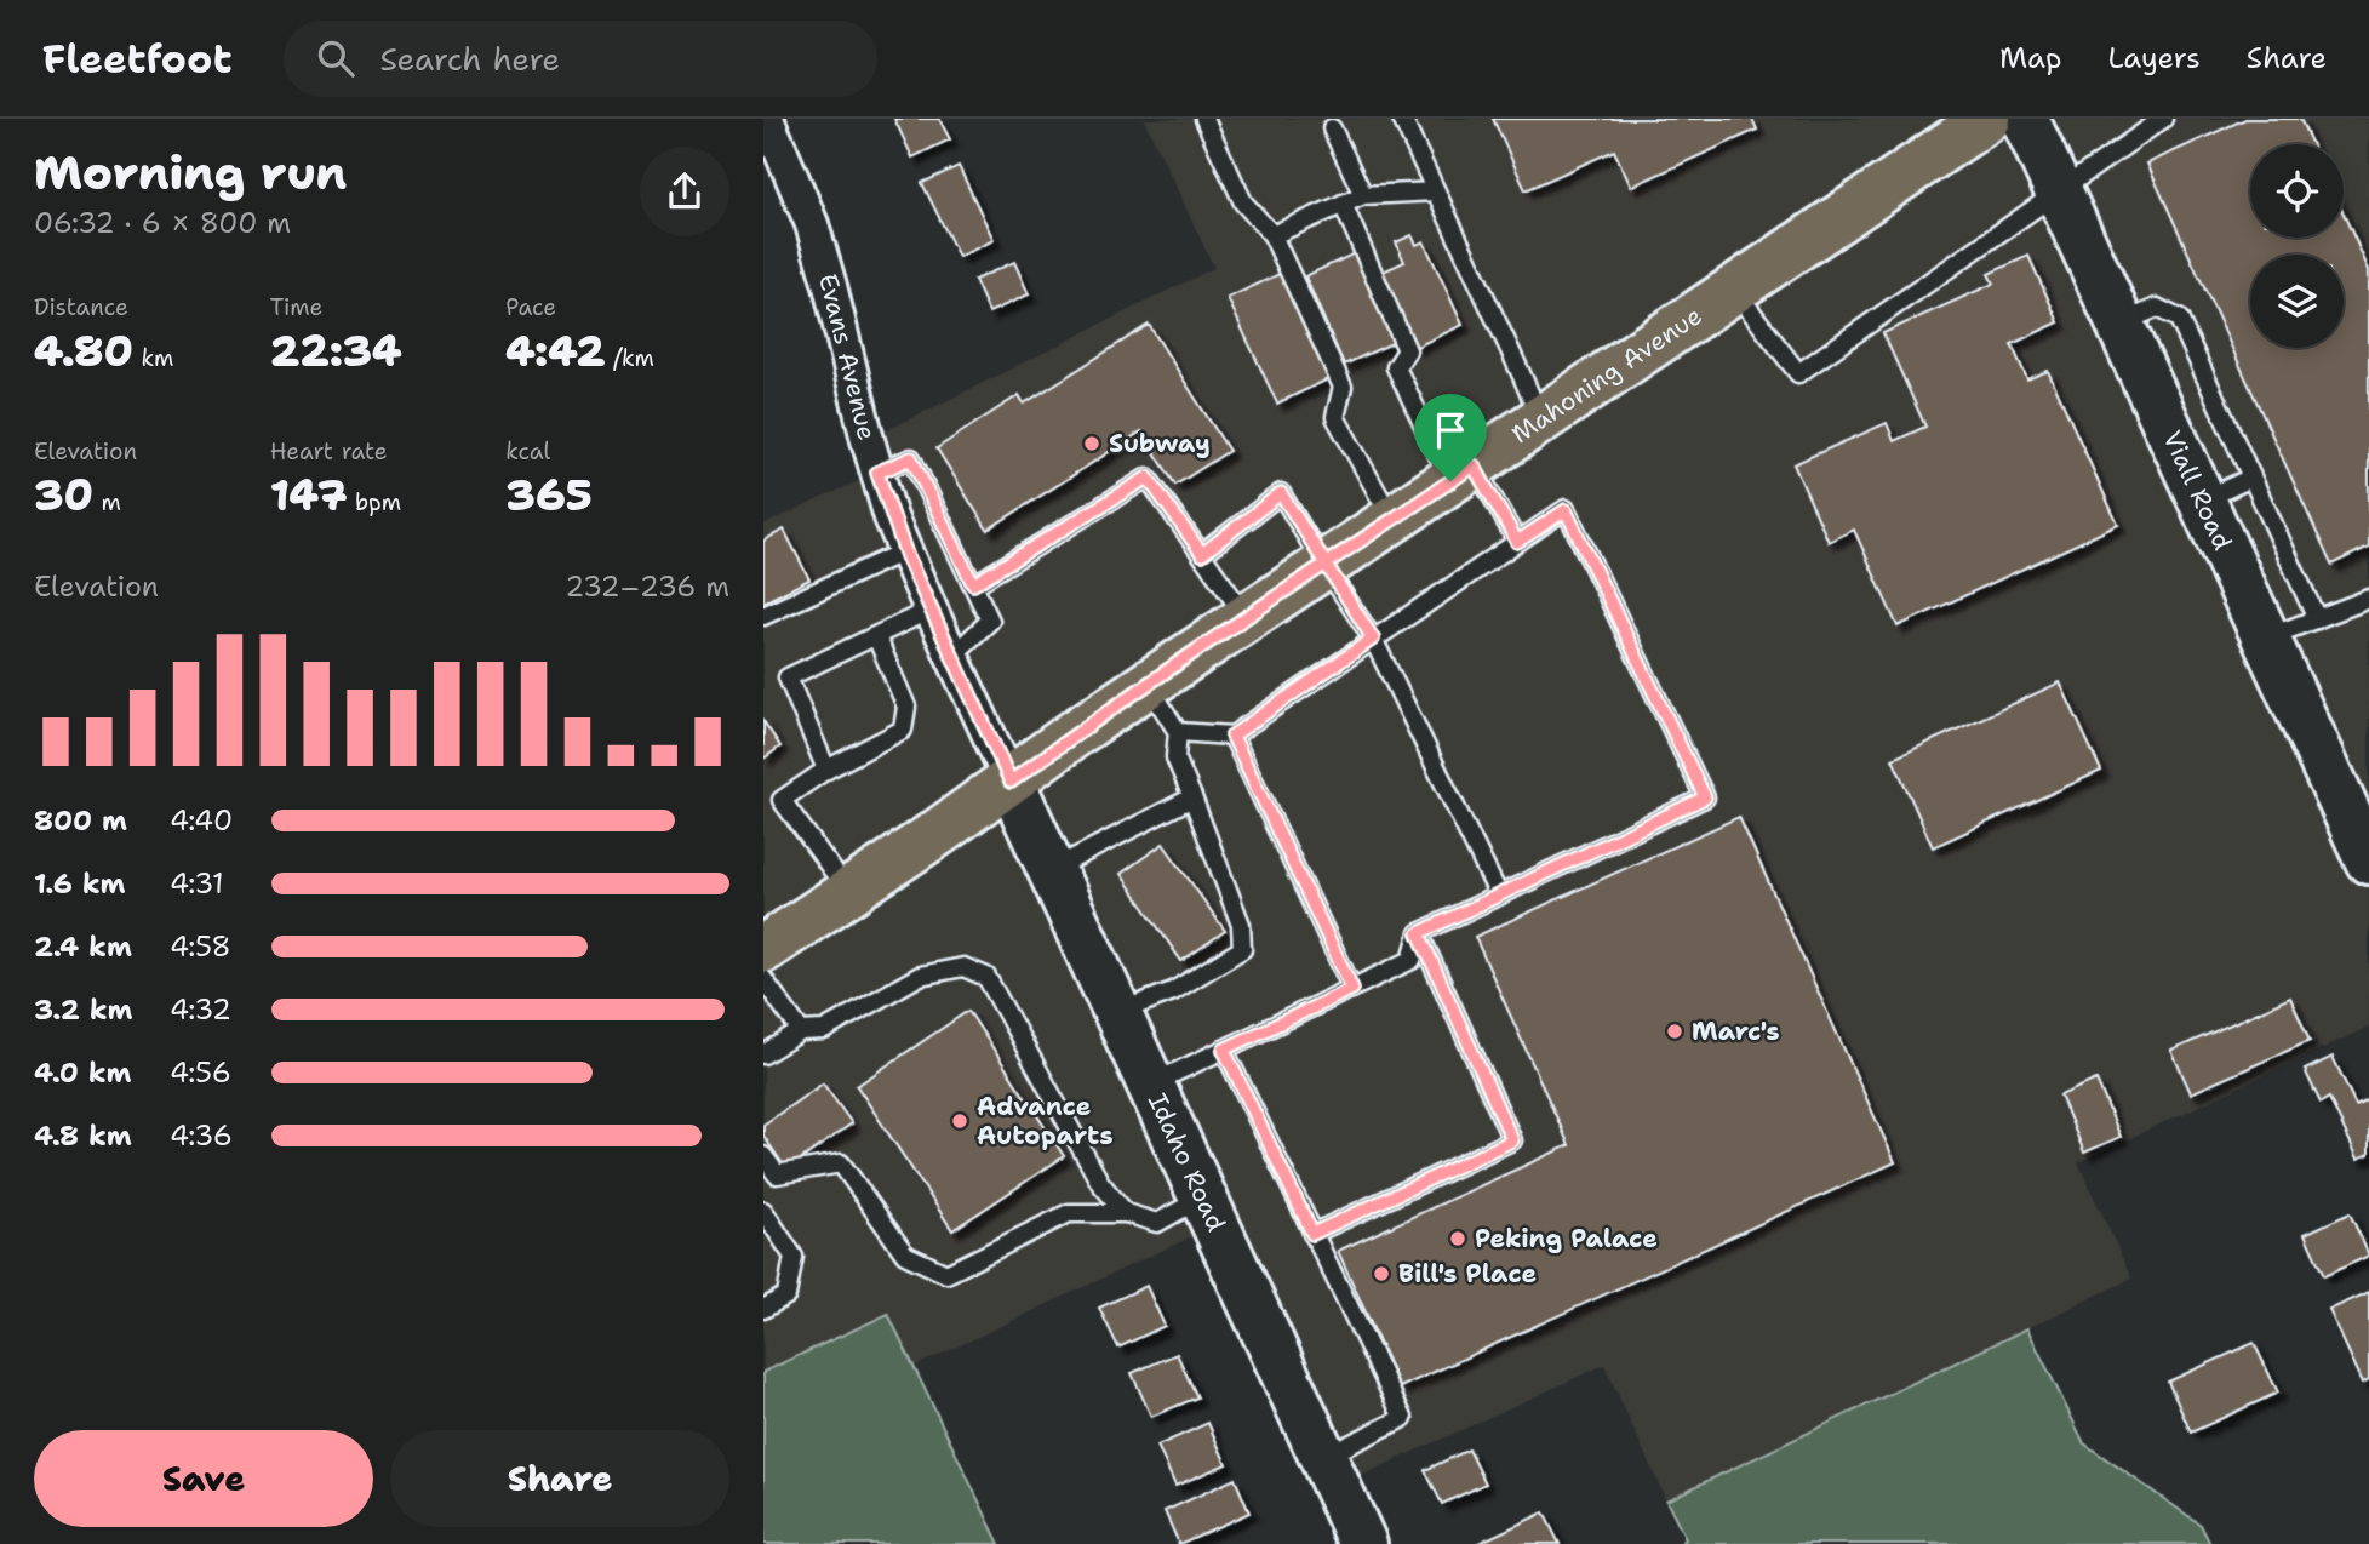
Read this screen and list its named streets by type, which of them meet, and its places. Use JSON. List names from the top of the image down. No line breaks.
{"streets":{"main road":["Mahoning Avenue"],"street":["Evans Avenue","Viall Road","Idaho Road"]},"crossings":[["Evans Avenue","Mahoning Avenue"],["Evans Avenue","Idaho Road"],["Mahoning Avenue","Idaho Road"]],"places":["Subway","Marc's","Advance Autoparts","Peking Palace","Bill's Place"],"page":{"header":"Fleetfoot","search":"Search here","nav":["Map","Layers","Share"],"heading":["Morning run","06:32 · 6 × 800 m"],"stats":[["Distance","4.80 km"],["Time","22:34"],["Pace","4:42 /km"],["Elevation","30 m"],["Heart rate","147 bpm"],["kcal","365"]],"chart":["Elevation","232–236 m"],"list":[{"name":"800 m","note":"4:40"},{"name":"1.6 km","note":"4:31"},{"name":"2.4 km","note":"4:58"},{"name":"3.2 km","note":"4:32"},{"name":"4.0 km","note":"4:56"},{"name":"4.8 km","note":"4:36"}],"buttons":["Save","Share"]}}
